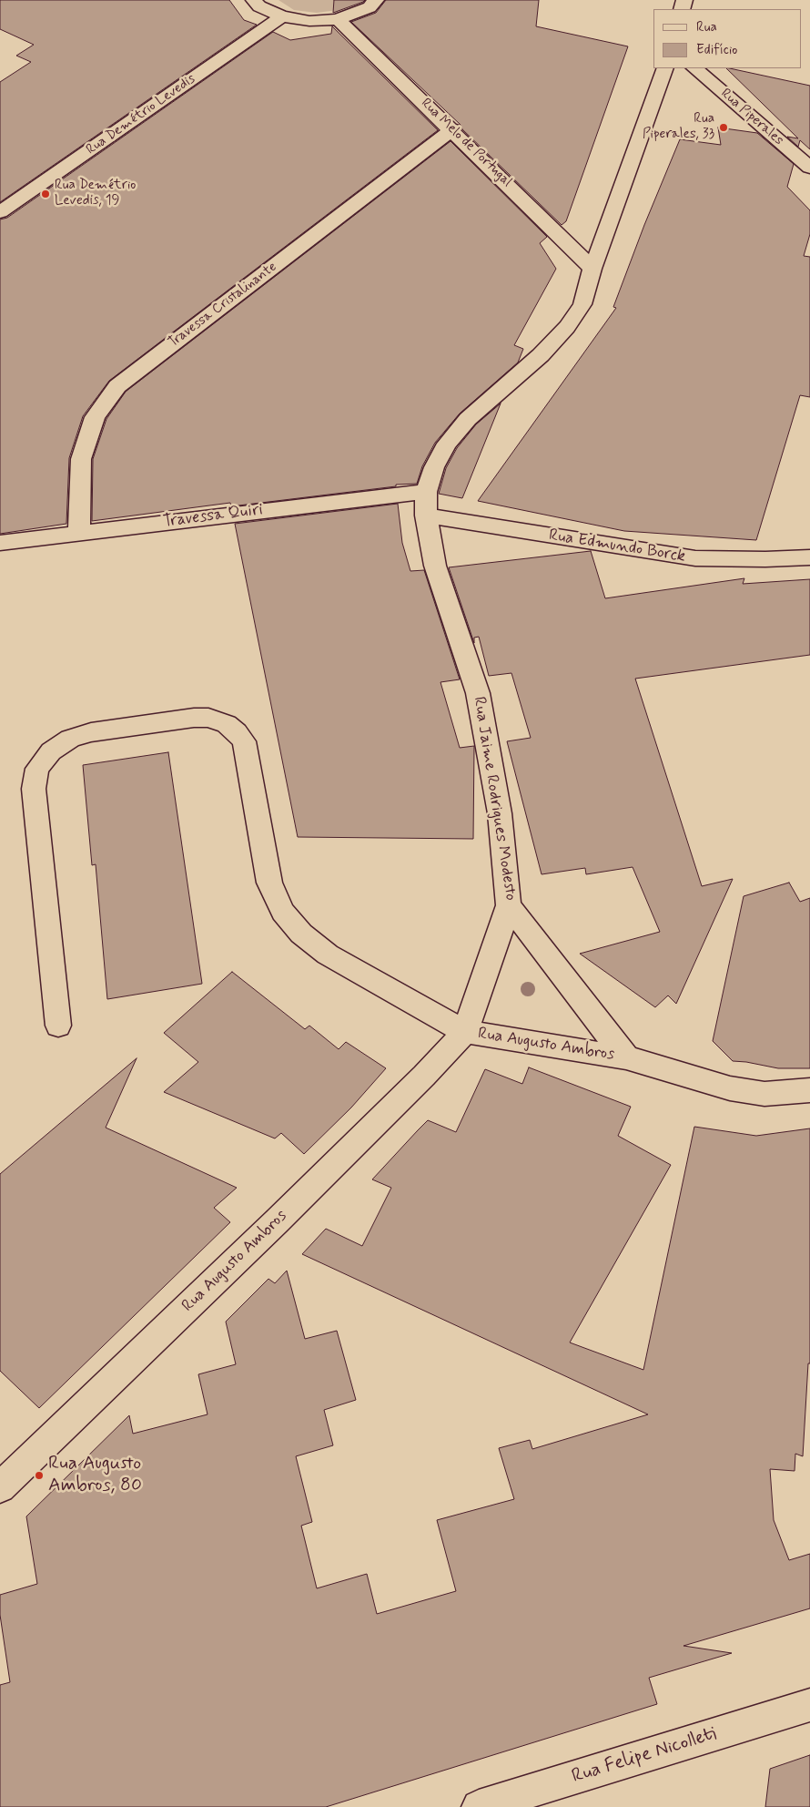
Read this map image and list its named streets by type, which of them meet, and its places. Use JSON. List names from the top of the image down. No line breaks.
{"streets":{"street":["Rua Demétrio Levedis","Rua Piperales","Rua Melo de Portugal","Travessa Cristalinante","Travessa Quiri","Rua Edmundo Borck","Rua Jaime Rodrigues Modesto","Rua Augusto Ambros","Rua Felipe Nicolleti"]},"crossings":[["Rua Melo de Portugal","Travessa Cristalinante"],["Rua Melo de Portugal","Rua Jaime Rodrigues Modesto"],["Travessa Cristalinante","Travessa Quiri"],["Travessa Quiri","Rua Jaime Rodrigues Modesto"],["Rua Edmundo Borck","Rua Jaime Rodrigues Modesto"],["Rua Jaime Rodrigues Modesto","Rua Augusto Ambros"]],"places":["Rua Piperales, 33","Rua Demétrio Levedis, 19","Rua Augusto Ambros, 80"],"legend":["Rua","Edifício"]}
